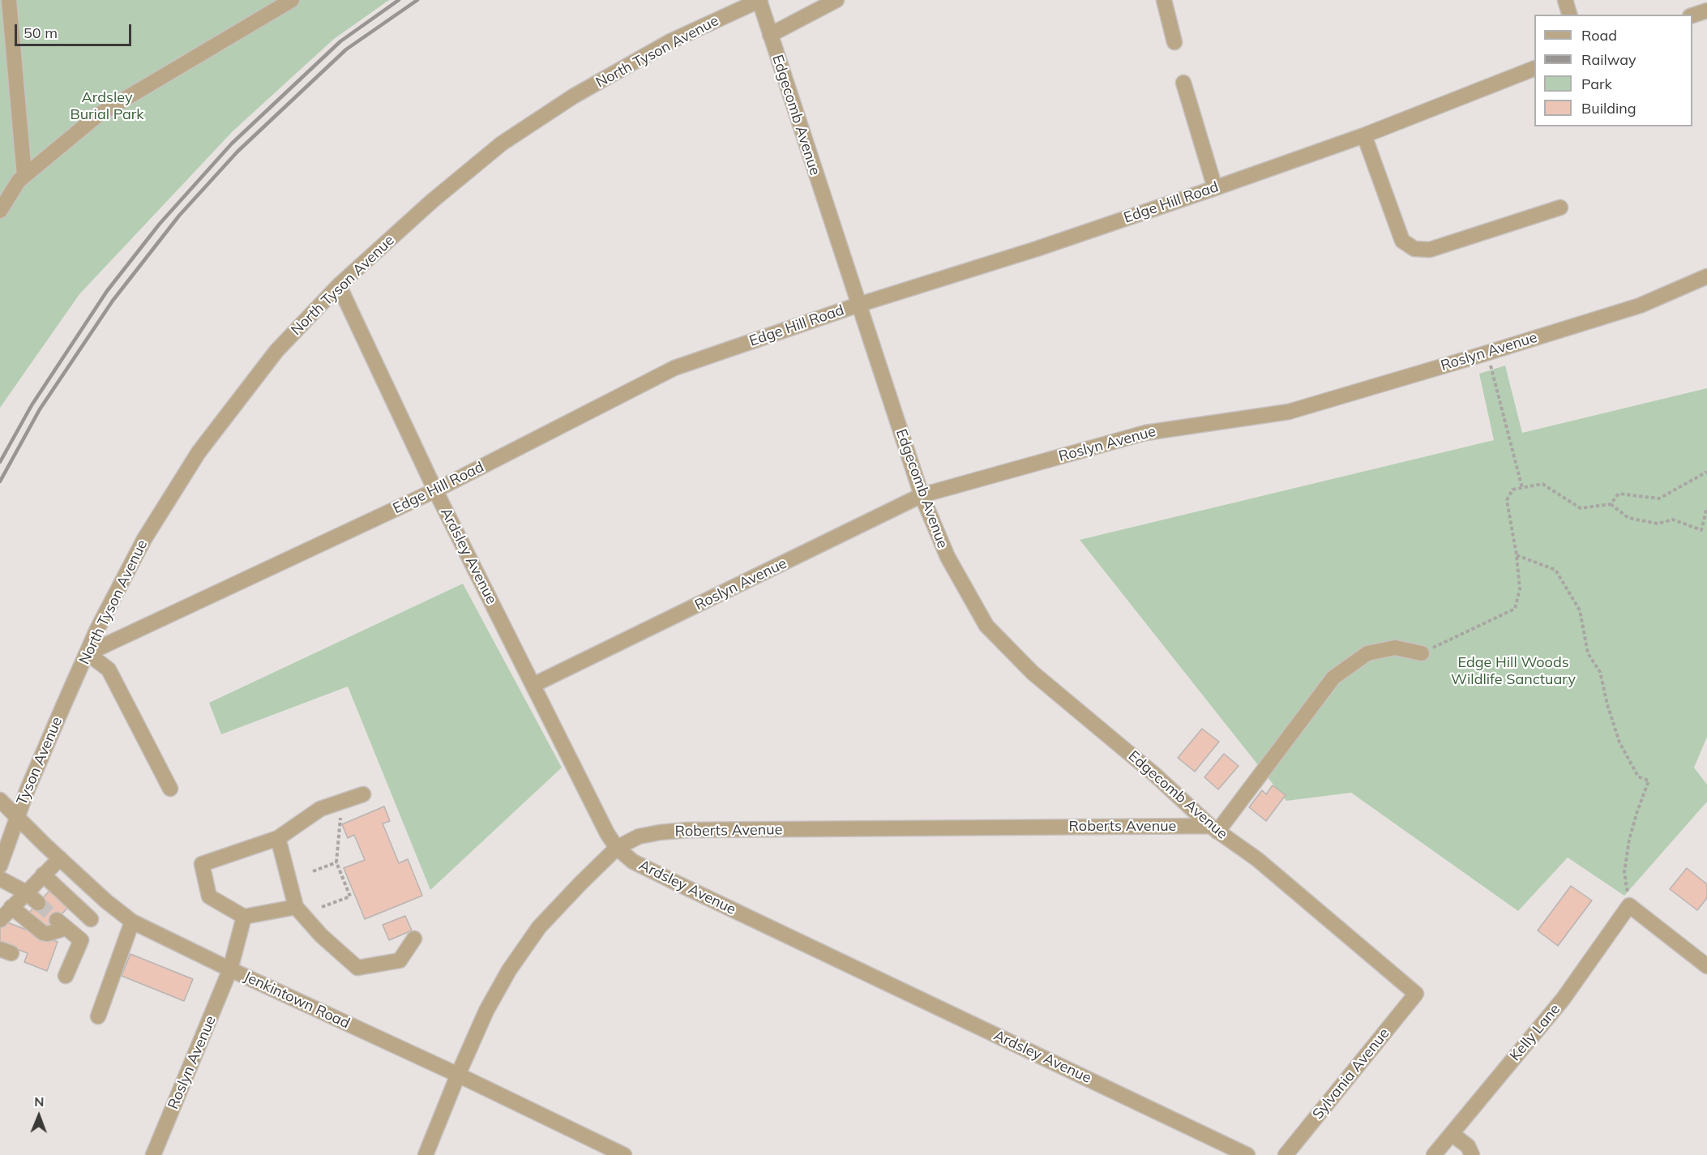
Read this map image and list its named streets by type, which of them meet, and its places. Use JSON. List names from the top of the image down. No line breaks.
{"streets":{"street":["North Tyson Avenue","Edgecomb Avenue","Edge Hill Road","Roslyn Avenue","Ardsley Avenue","Tyson Avenue","Roberts Avenue","Jenkintown Road","Kelly Lane","Sylvania Avenue"]},"crossings":[["North Tyson Avenue","Edgecomb Avenue"],["North Tyson Avenue","Edge Hill Road"],["North Tyson Avenue","Ardsley Avenue"],["North Tyson Avenue","Tyson Avenue"],["Edgecomb Avenue","Edge Hill Road"],["Edgecomb Avenue","Roslyn Avenue"],["Edgecomb Avenue","Roberts Avenue"],["Edgecomb Avenue","Sylvania Avenue"],["Edge Hill Road","Ardsley Avenue"],["Roslyn Avenue","Ardsley Avenue"],["Roslyn Avenue","Jenkintown Road"],["Ardsley Avenue","Roberts Avenue"],["Tyson Avenue","Jenkintown Road"],["Roberts Avenue","Jenkintown Road"]],"parks":["Ardsley Burial Park","Edge Hill Woods Wildlife Sanctuary"],"legend":["Road","Railway","Park","Building"],"scale_bar":"50 m","north":"top"}
